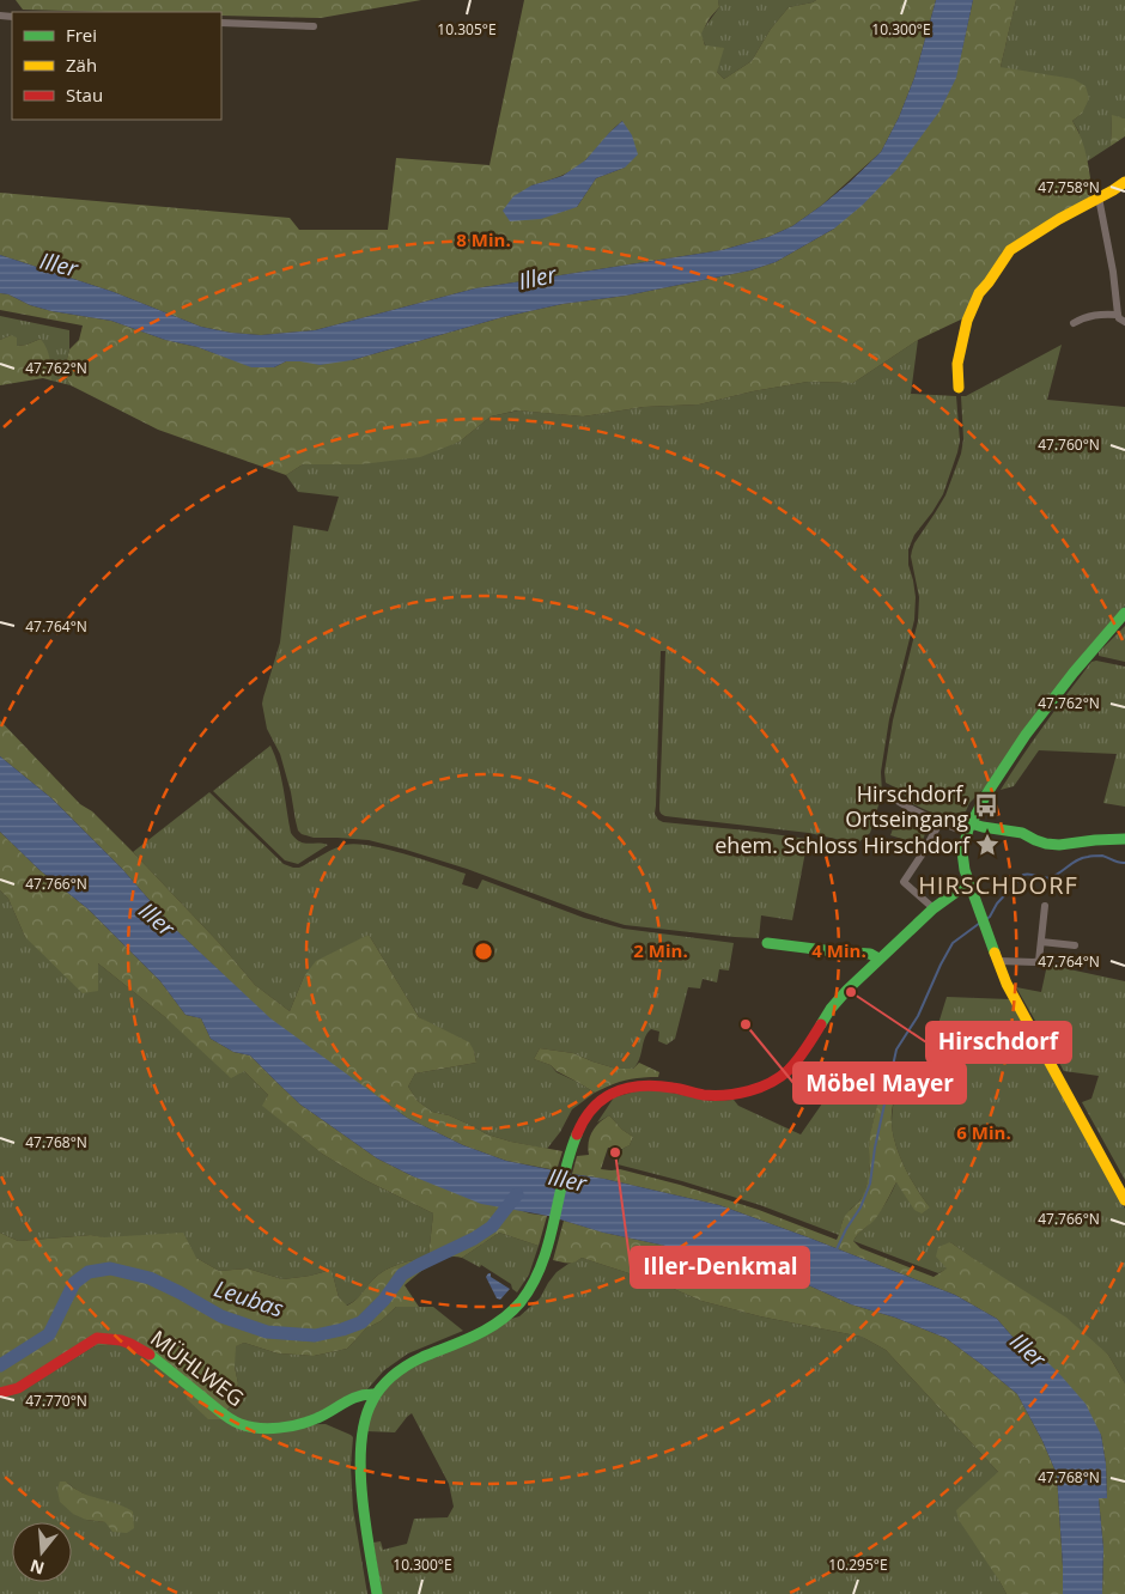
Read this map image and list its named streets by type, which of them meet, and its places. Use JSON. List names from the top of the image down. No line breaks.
{"streets":{"street":["MÜHLWEG"]},"districts":["HIRSCHDORF"],"water":["Iller","Leubas"],"places":{"bus stop":["Hirschdorf, Ortseingang"],"place":["ehem. Schloss Hirschdorf"],"other":["Hirschdorf","Möbel Mayer","Iller-Denkmal"]},"legend":["Frei","Zäh","Stau"],"north":"bottom","coordinates":["10.305°E","10.300°E","47.758°N","47.762°N","47.760°N","47.764°N","47.766°N","47.768°N","47.770°N","10.295°E"],"rings":["8 Min.","2 Min.","4 Min.","6 Min."]}
